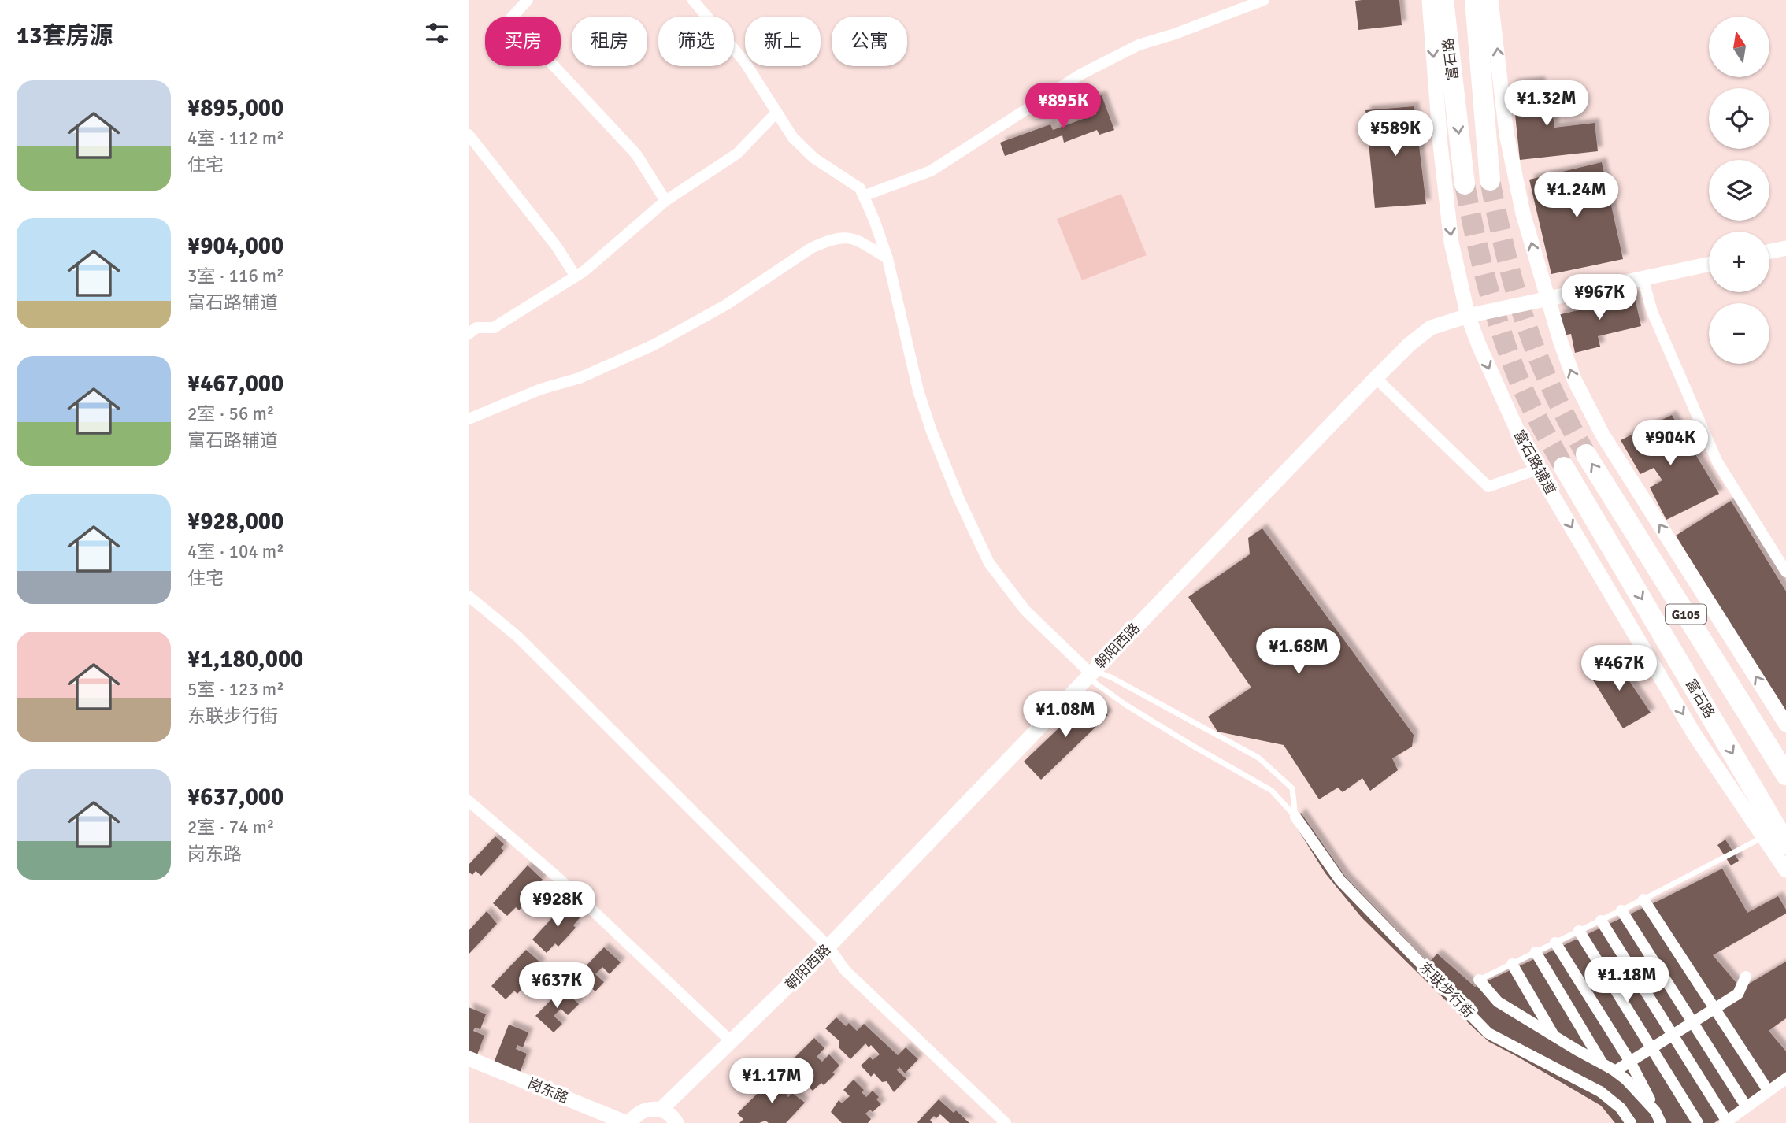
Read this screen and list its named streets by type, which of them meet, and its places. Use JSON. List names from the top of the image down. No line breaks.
{"streets":{"highway":["富石路","G105"],"main road":["富石路辅道","朝阳西路","岗东路"],"street":["东联步行街"]},"crossings":[["富石路辅道","朝阳西路"]],"north":"top","page":{"heading":"13套房源","map_buttons":["+","−"],"chip":["买房","租房","筛选","新上","公寓"],"list":[{"name":"¥895,000","note":"4室 · 112 m² · 住宅"},{"name":"¥904,000","note":"3室 · 116 m² · 富石路辅道"},{"name":"¥467,000","note":"2室 · 56 m² · 富石路辅道"},{"name":"¥928,000","note":"4室 · 104 m² · 住宅"},{"name":"¥1,180,000","note":"5室 · 123 m² · 东联步行街"},{"name":"¥637,000","note":"2室 · 74 m² · 岗东路"}],"price":["¥1.32M","¥895K","¥589K","¥1.24M","¥967K","¥904K","¥1.68M","¥467K","¥1.08M","¥928K","¥1.18M","¥637K","¥1.17M"]}}
